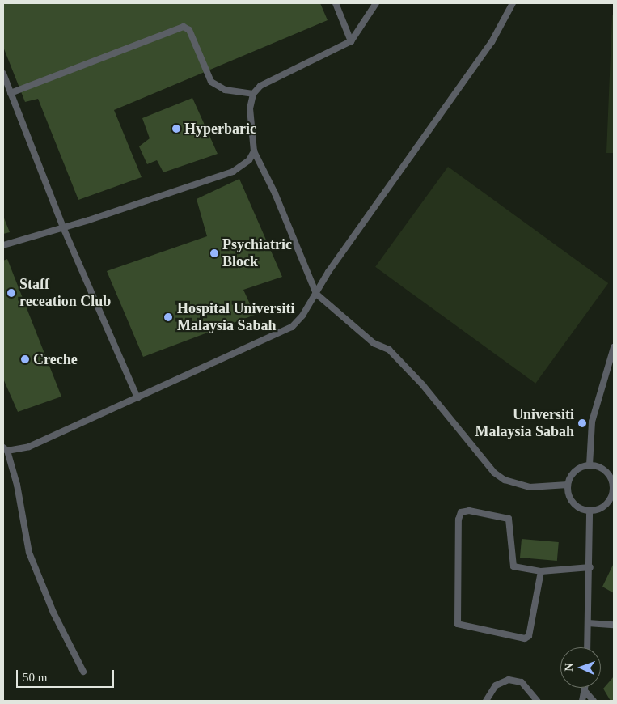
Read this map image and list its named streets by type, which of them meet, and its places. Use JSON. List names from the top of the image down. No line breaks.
{"places":["Hyperbaric","Psychiatric Block","Staff receation Club","Hospital Universiti Malaysia Sabah","Creche","Universiti Malaysia Sabah"],"scale_bar":"50 m","north":"left"}
